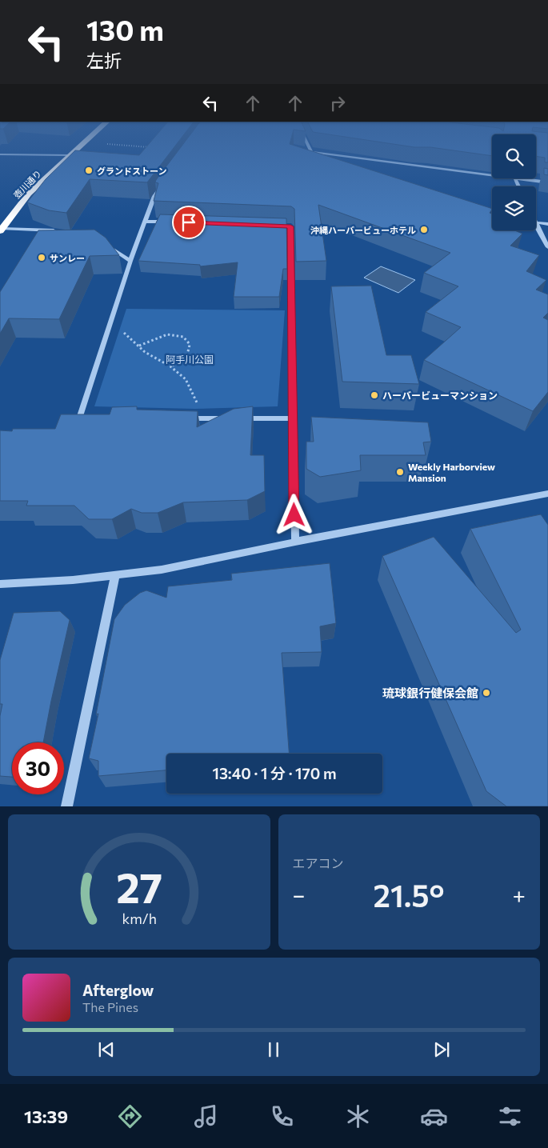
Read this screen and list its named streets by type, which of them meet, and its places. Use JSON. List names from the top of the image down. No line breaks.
{"streets":{"highway":["壺川通り"]},"parks":["阿手川公園"],"places":["グランドストーン","沖縄ハーバービューホテル","サンレー","ハーバービューマンション","Weekly Harborview Mansion","琉球銀行健保会館"],"page":{"turn":["130 m","左折"],"limit":"30","trip":"13:40 · 1 分 · 170 m","tile":"エアコン","heat":["−","21.5°","+"],"song":["Afterglow","The Pines"],"tabs":"13:39","gauge":["27","km/h"]}}
